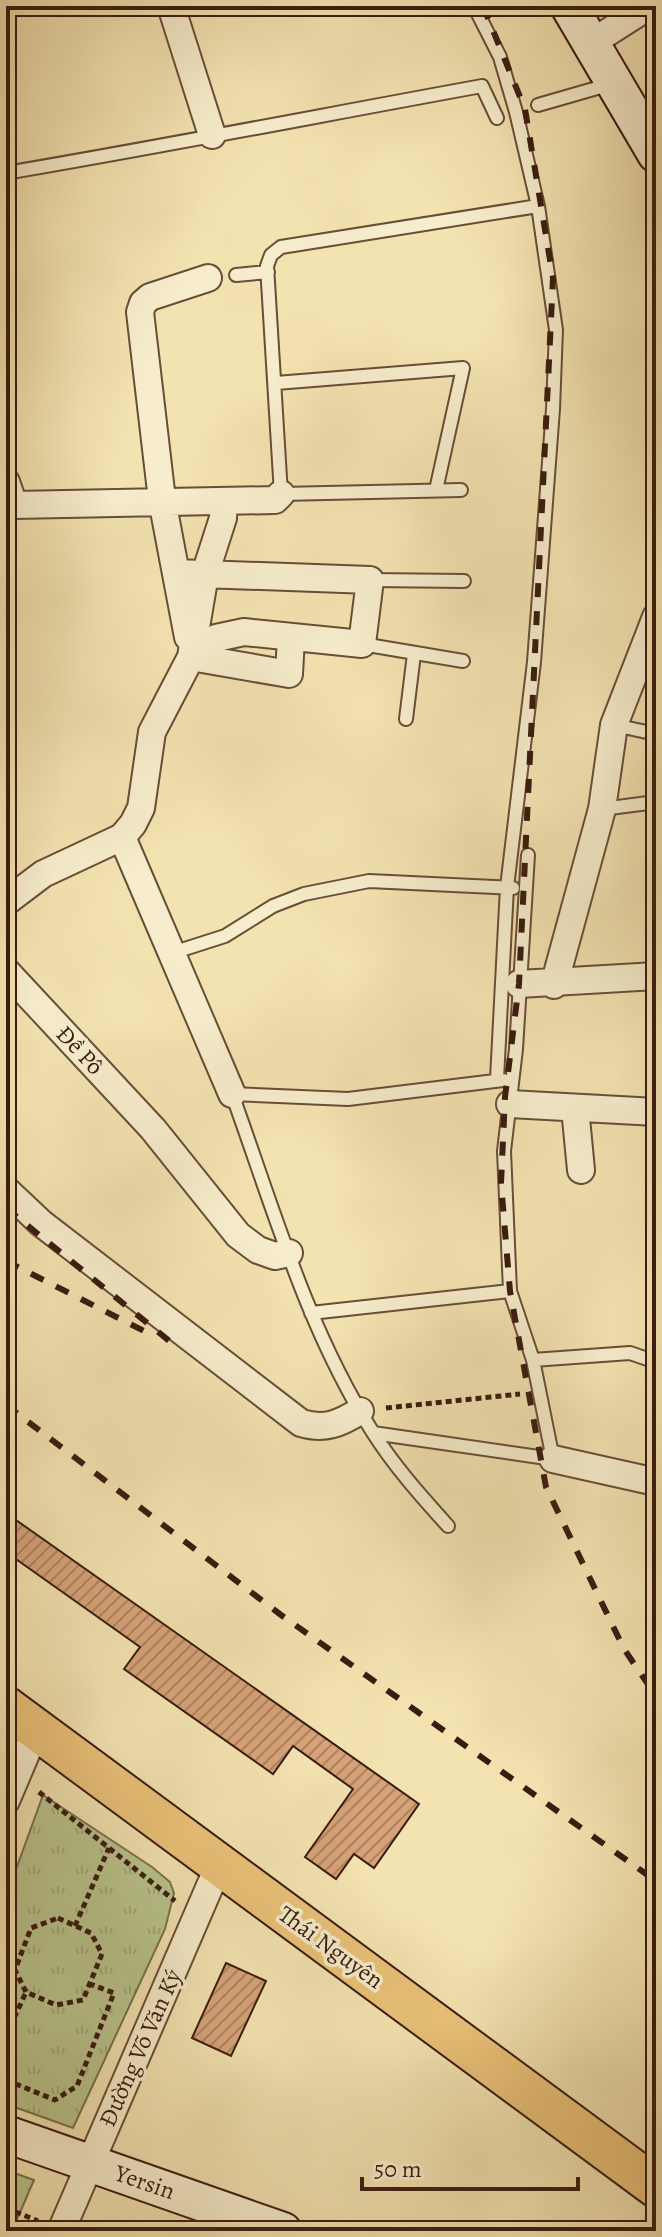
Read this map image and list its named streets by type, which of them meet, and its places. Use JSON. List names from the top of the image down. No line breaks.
{"streets":{"main road":["Thái Nguyên"],"street":["Đề Pô","Đường Võ Văn Ký","Yersin"]},"crossings":[["Thái Nguyên","Đường Võ Văn Ký"],["Đường Võ Văn Ký","Yersin"]],"scale_bar":"50 m"}
